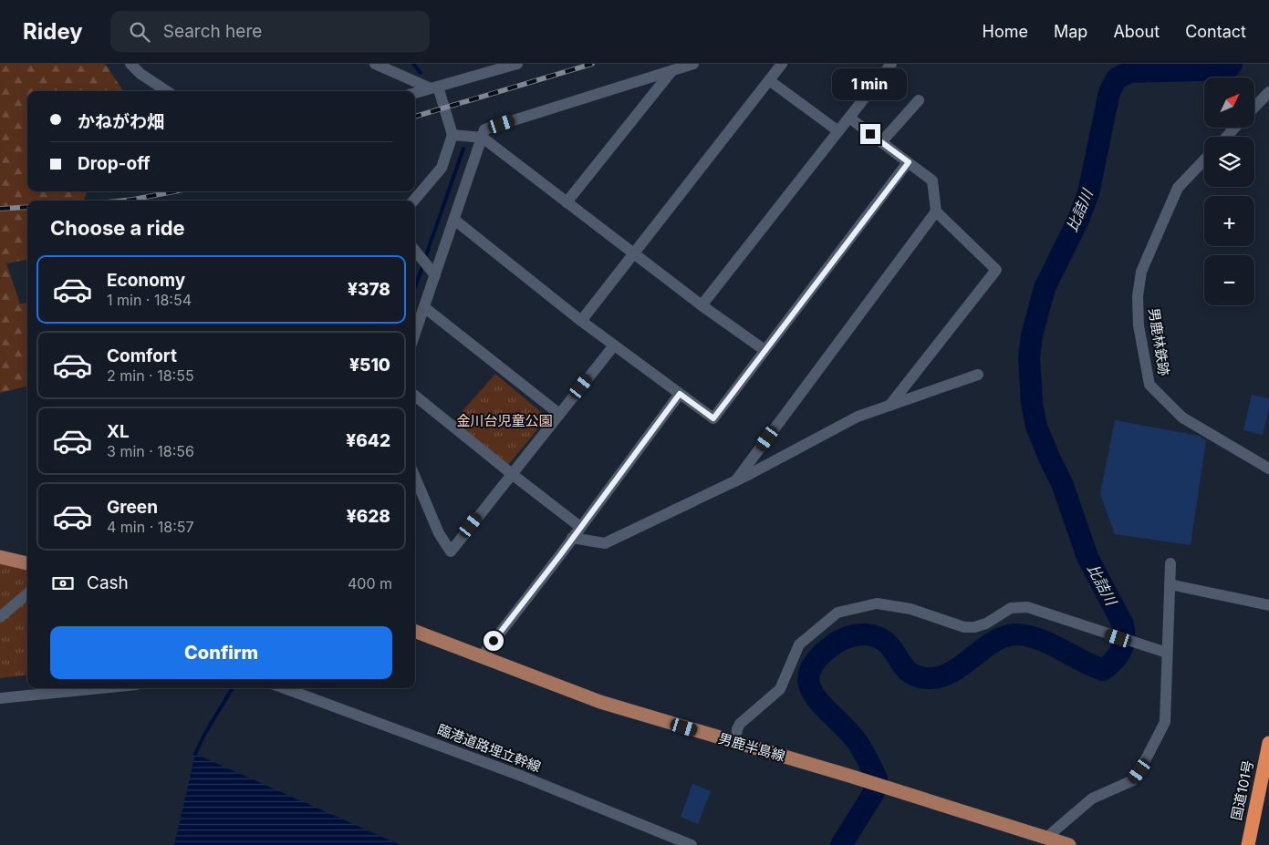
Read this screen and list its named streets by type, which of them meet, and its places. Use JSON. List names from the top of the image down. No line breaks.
{"streets":{"highway":["国道101号"],"main road":["男鹿半島線"],"street":["男鹿林鉄跡","臨港道路埋立幹線"]},"water":["比詰川"],"parks":["金川台児童公園"],"north":"top right","page":{"header":"Ridey","search":"Search here","nav":["Home","Map","About","Contact"],"bubble":"1 min","map_buttons":["+","−"],"banner":["かねがわ畑","Drop-off"],"heading":"Choose a ride","list":[{"name":"Economy","note":"1 min · 18:54","value":"¥378"},{"name":"Comfort","note":"2 min · 18:55","value":"¥510"},{"name":"XL","note":"3 min · 18:56","value":"¥642"},{"name":"Green","note":"4 min · 18:57","value":"¥628"}],"pay":["Cash","400 m"],"buttons":"Confirm"}}
